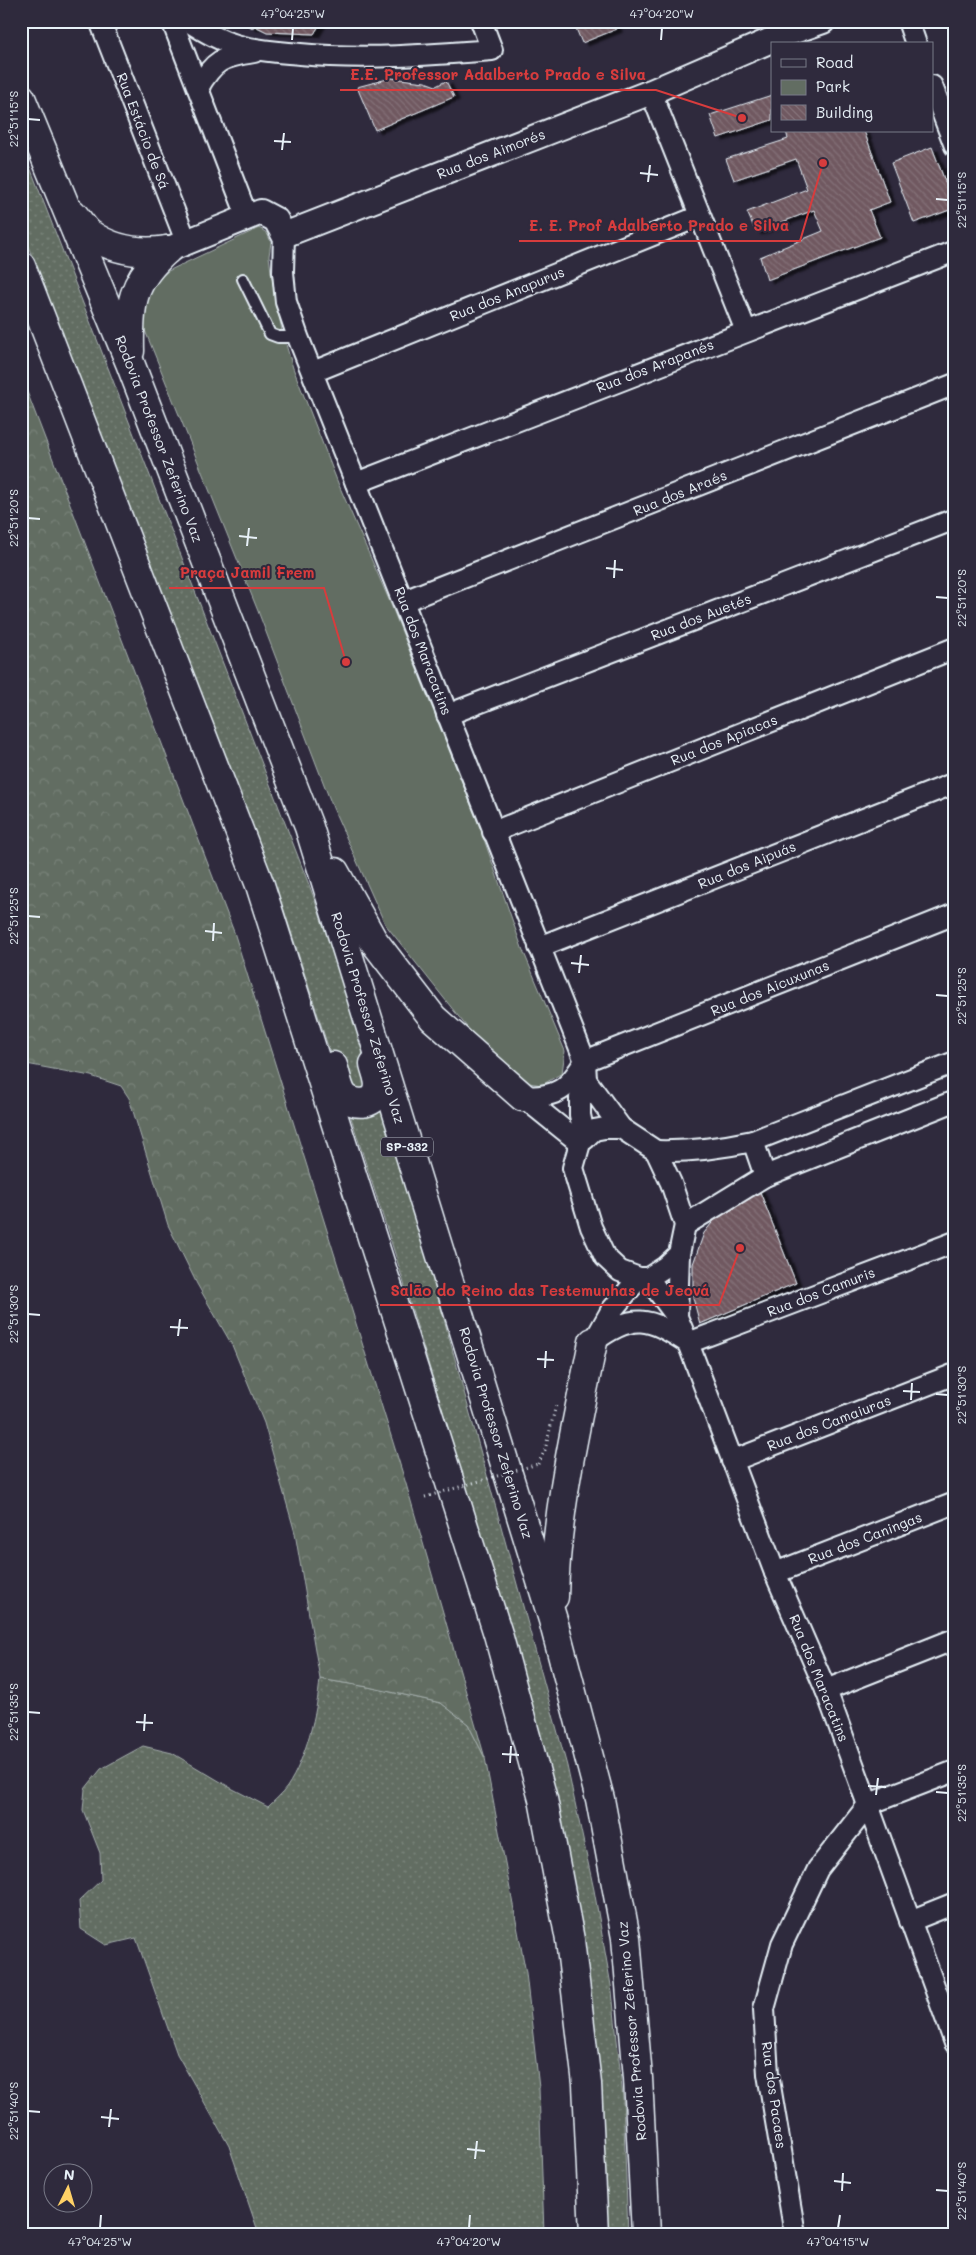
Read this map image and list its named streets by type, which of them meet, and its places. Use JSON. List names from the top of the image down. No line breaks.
{"streets":{"highway":["Rodovia Professor Zeferino Vaz","SP-332"],"street":["Rua Estácio de Sá","Rua dos Aimorés","Rua dos Anapurus","Rua dos Arapanés","Rua dos Araés","Rua dos Auetés","Rua dos Maracatins","Rua dos Apiacas","Rua dos Aipuás","Rua dos Aicuxunas","Rua dos Camuris","Rua dos Camaiuras","Rua dos Caningas","Rua dos Pacaes"]},"crossings":[["Rua dos Aimorés","Rua dos Maracatins"],["Rua dos Anapurus","Rua dos Maracatins"],["Rua dos Arapanés","Rua dos Maracatins"],["Rua dos Araés","Rua dos Maracatins"],["Rua dos Auetés","Rua dos Maracatins"],["Rua dos Maracatins","Rua dos Apiacas"],["Rua dos Maracatins","Rua dos Aipuás"],["Rua dos Maracatins","Rua dos Aicuxunas"],["Rua dos Maracatins","Rua dos Camuris"],["Rua dos Maracatins","Rua dos Camaiuras"],["Rua dos Maracatins","Rua dos Caningas"],["Rua dos Maracatins","Rua dos Pacaes"]],"places":["E.E. Professor Adalberto Prado e Silva","E. E. Prof Adalberto Prado e Silva","Praça Jamil Frem","Salão do Reino das Testemunhas de Jeová"],"legend":["Road","Park","Building"],"north":"top","coordinates":["47°04'25\"W","47°04'20\"W","22°51'15\"S","22°51'20\"S","22°51'25\"S","22°51'30\"S","22°51'35\"S","22°51'40\"S","47°04'15\"W"]}
